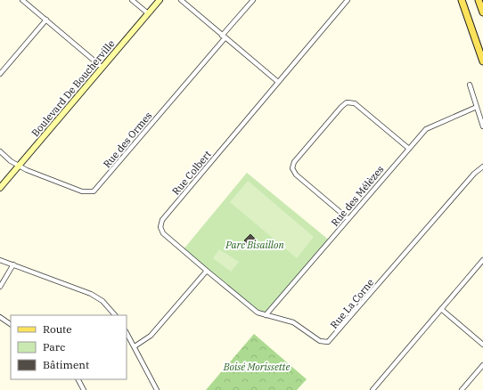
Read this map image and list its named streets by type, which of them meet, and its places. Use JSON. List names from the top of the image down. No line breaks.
{"streets":{"street":["Boulevard De Boucherville","Rue des Ormes","Rue Colbert","Rue des Mélèzes","Rue La Corne"]},"crossings":[["Boulevard De Boucherville","Rue des Ormes"],["Rue Colbert","Rue La Corne"],["Rue des Mélèzes","Rue La Corne"]],"parks":["Parc Bisaillon","Boisé Morissette"],"legend":["Route","Parc","Bâtiment"]}
